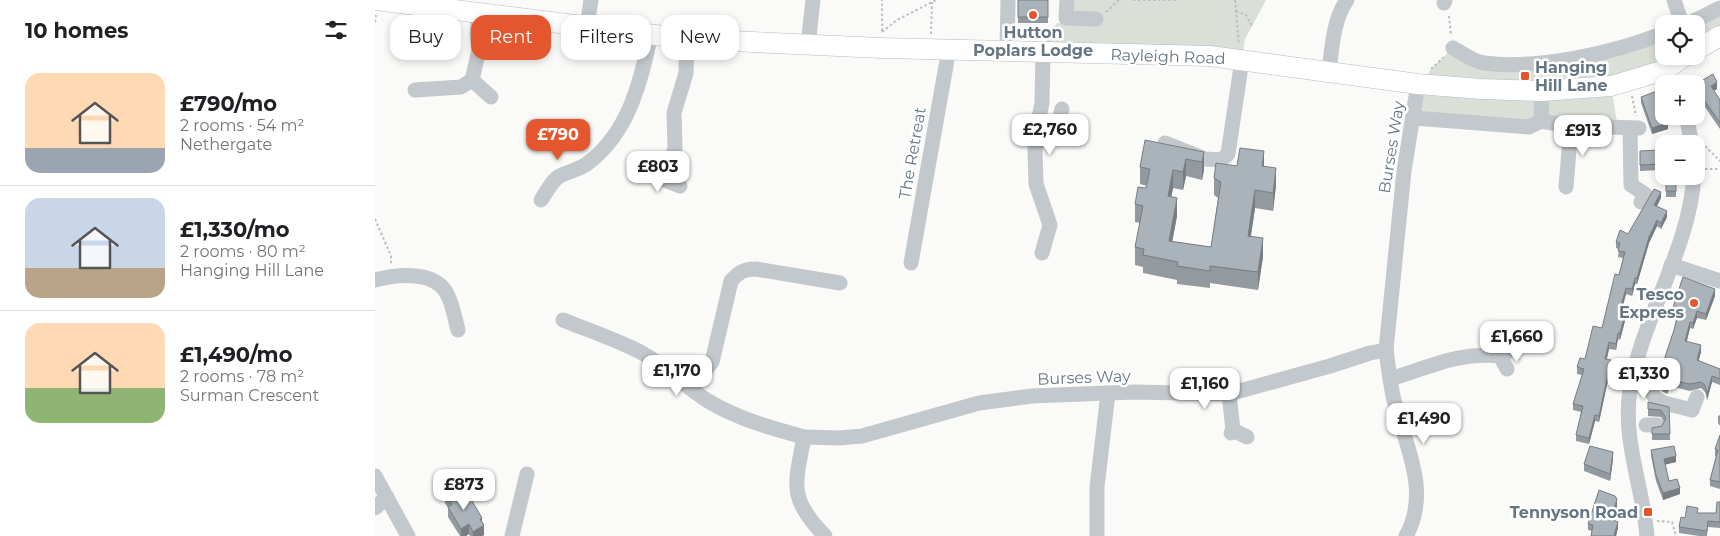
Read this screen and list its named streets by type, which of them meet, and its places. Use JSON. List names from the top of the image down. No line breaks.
{"streets":{"main road":["Rayleigh Road"],"street":["Burses Way","The Retreat"]},"crossings":[["Rayleigh Road","Burses Way"],["Rayleigh Road","The Retreat"]],"places":{"other":["Hutton Poplars Lodge","Tesco Express"],"transit":["Hanging Hill Lane","Tennyson Road"]},"page":{"heading":"10 homes","map_buttons":["+","−"],"chip":["Buy","Rent","Filters","New"],"list":[{"name":"£790/mo","note":"2 rooms · 54 m² · Nethergate"},{"name":"£1,330/mo","note":"2 rooms · 80 m² · Hanging Hill Lane"},{"name":"£1,490/mo","note":"2 rooms · 78 m² · Surman Crescent"}],"price":["£2,760","£913","£790","£803","£1,660","£1,170","£1,330","£1,160","£1,490","£873"]}}
